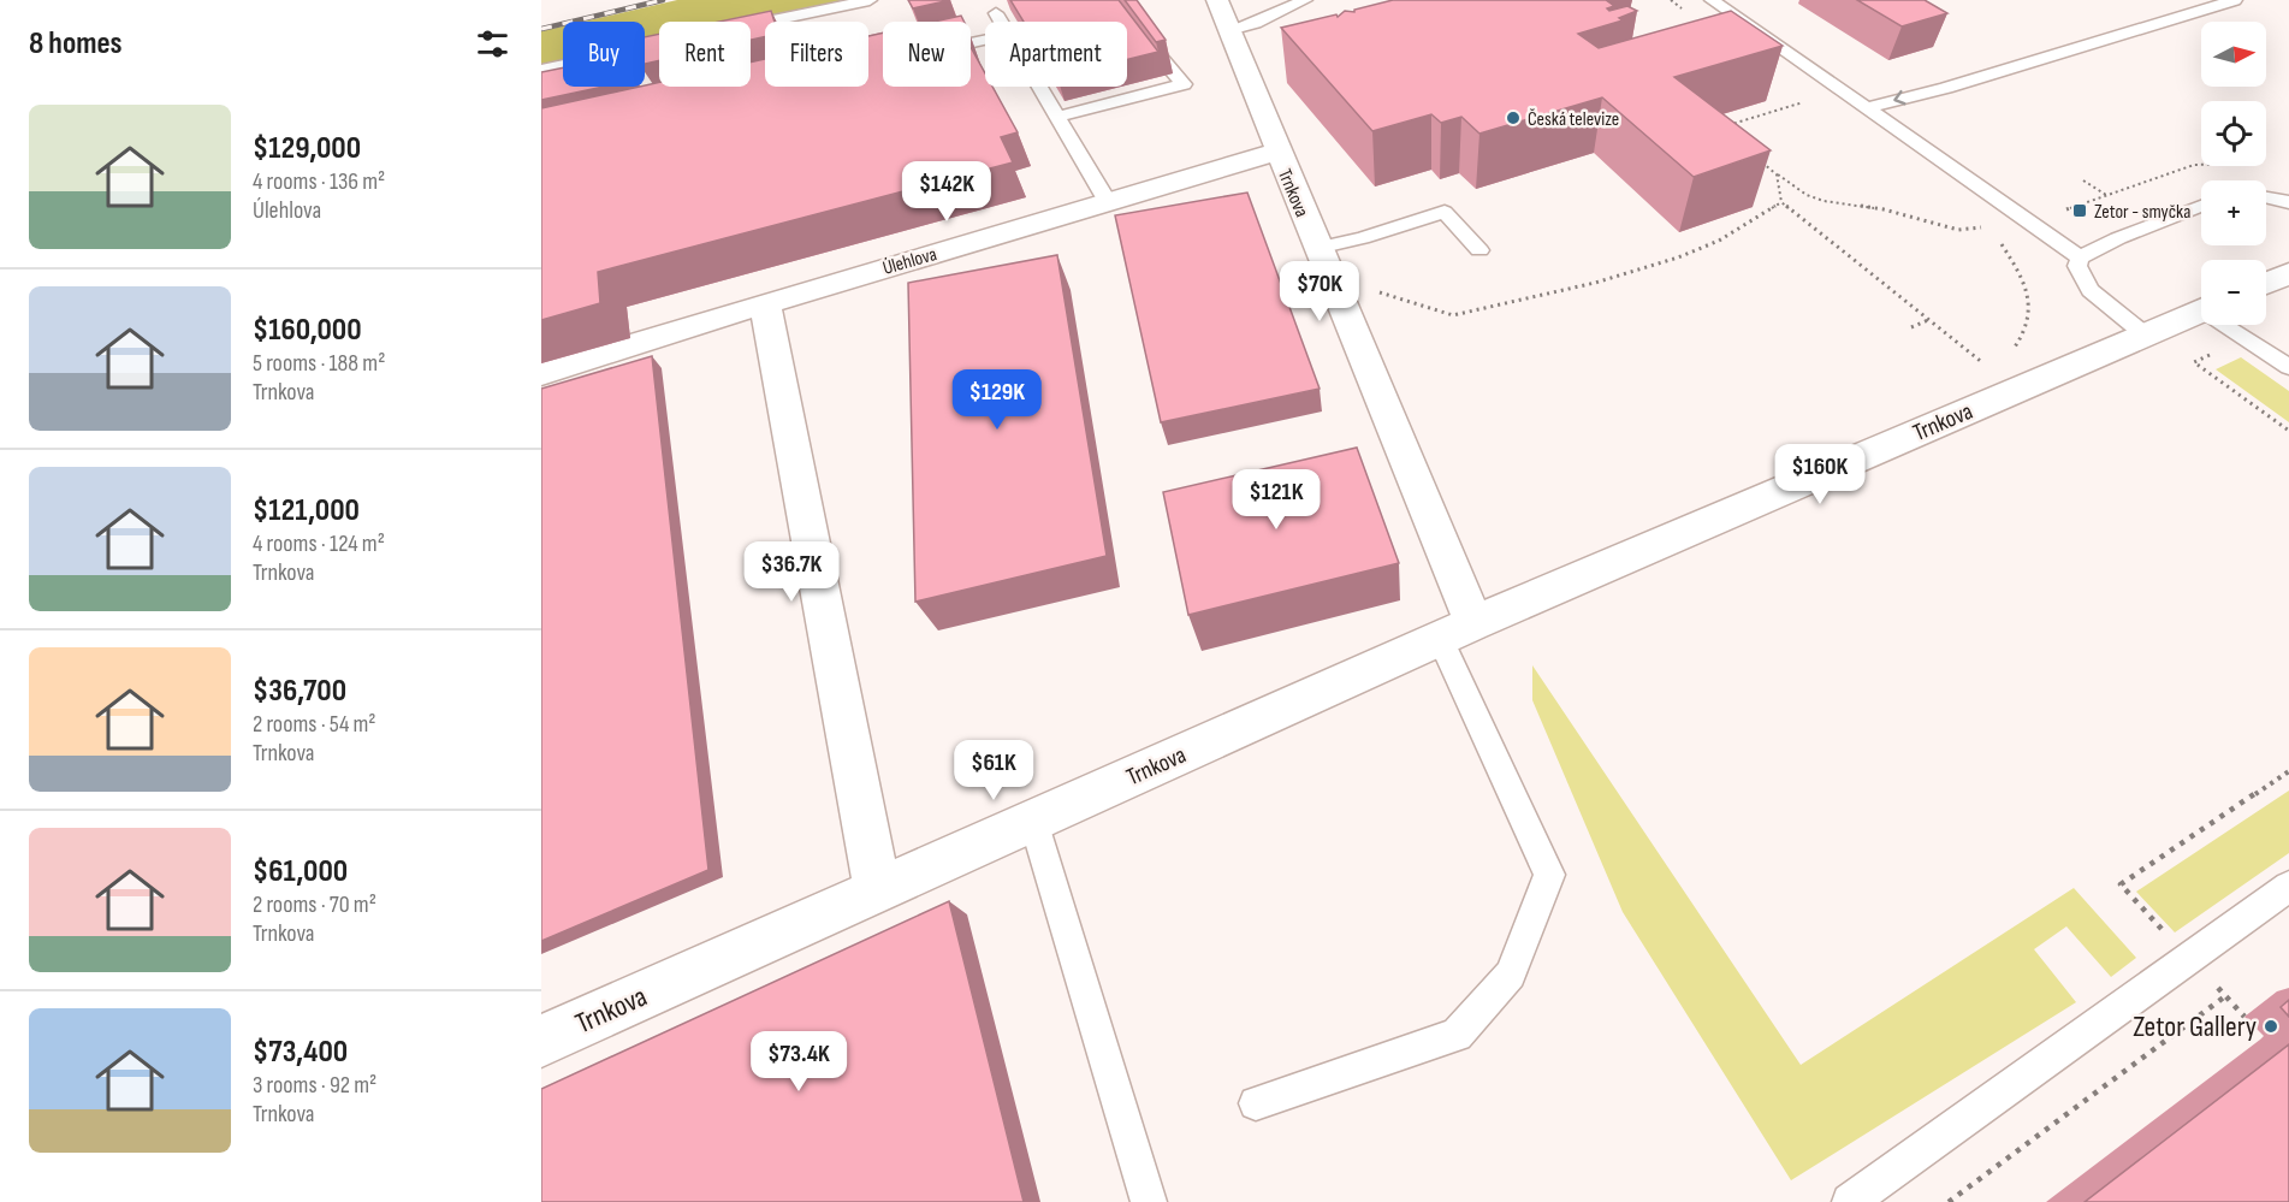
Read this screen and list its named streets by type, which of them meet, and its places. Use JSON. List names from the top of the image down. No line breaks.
{"streets":{"street":["Trnkova","Úlehlova"]},"crossings":[["Trnkova","Úlehlova"]],"places":{"other":["Česká televize","Zetor Gallery"],"transit":["Zetor - smyčka"]},"north":"right","page":{"heading":"8 homes","map_buttons":["+","−"],"chip":["Buy","Rent","Filters","New","Apartment"],"list":[{"name":"$129,000","note":"4 rooms · 136 m² · Úlehlova"},{"name":"$160,000","note":"5 rooms · 188 m² · Trnkova"},{"name":"$121,000","note":"4 rooms · 124 m² · Trnkova"},{"name":"$36,700","note":"2 rooms · 54 m² · Trnkova"},{"name":"$61,000","note":"2 rooms · 70 m² · Trnkova"},{"name":"$73,400","note":"3 rooms · 92 m² · Trnkova"}],"price":["$142K","$70K","$129K","$160K","$121K","$36.7K","$61K","$73.4K"]}}
